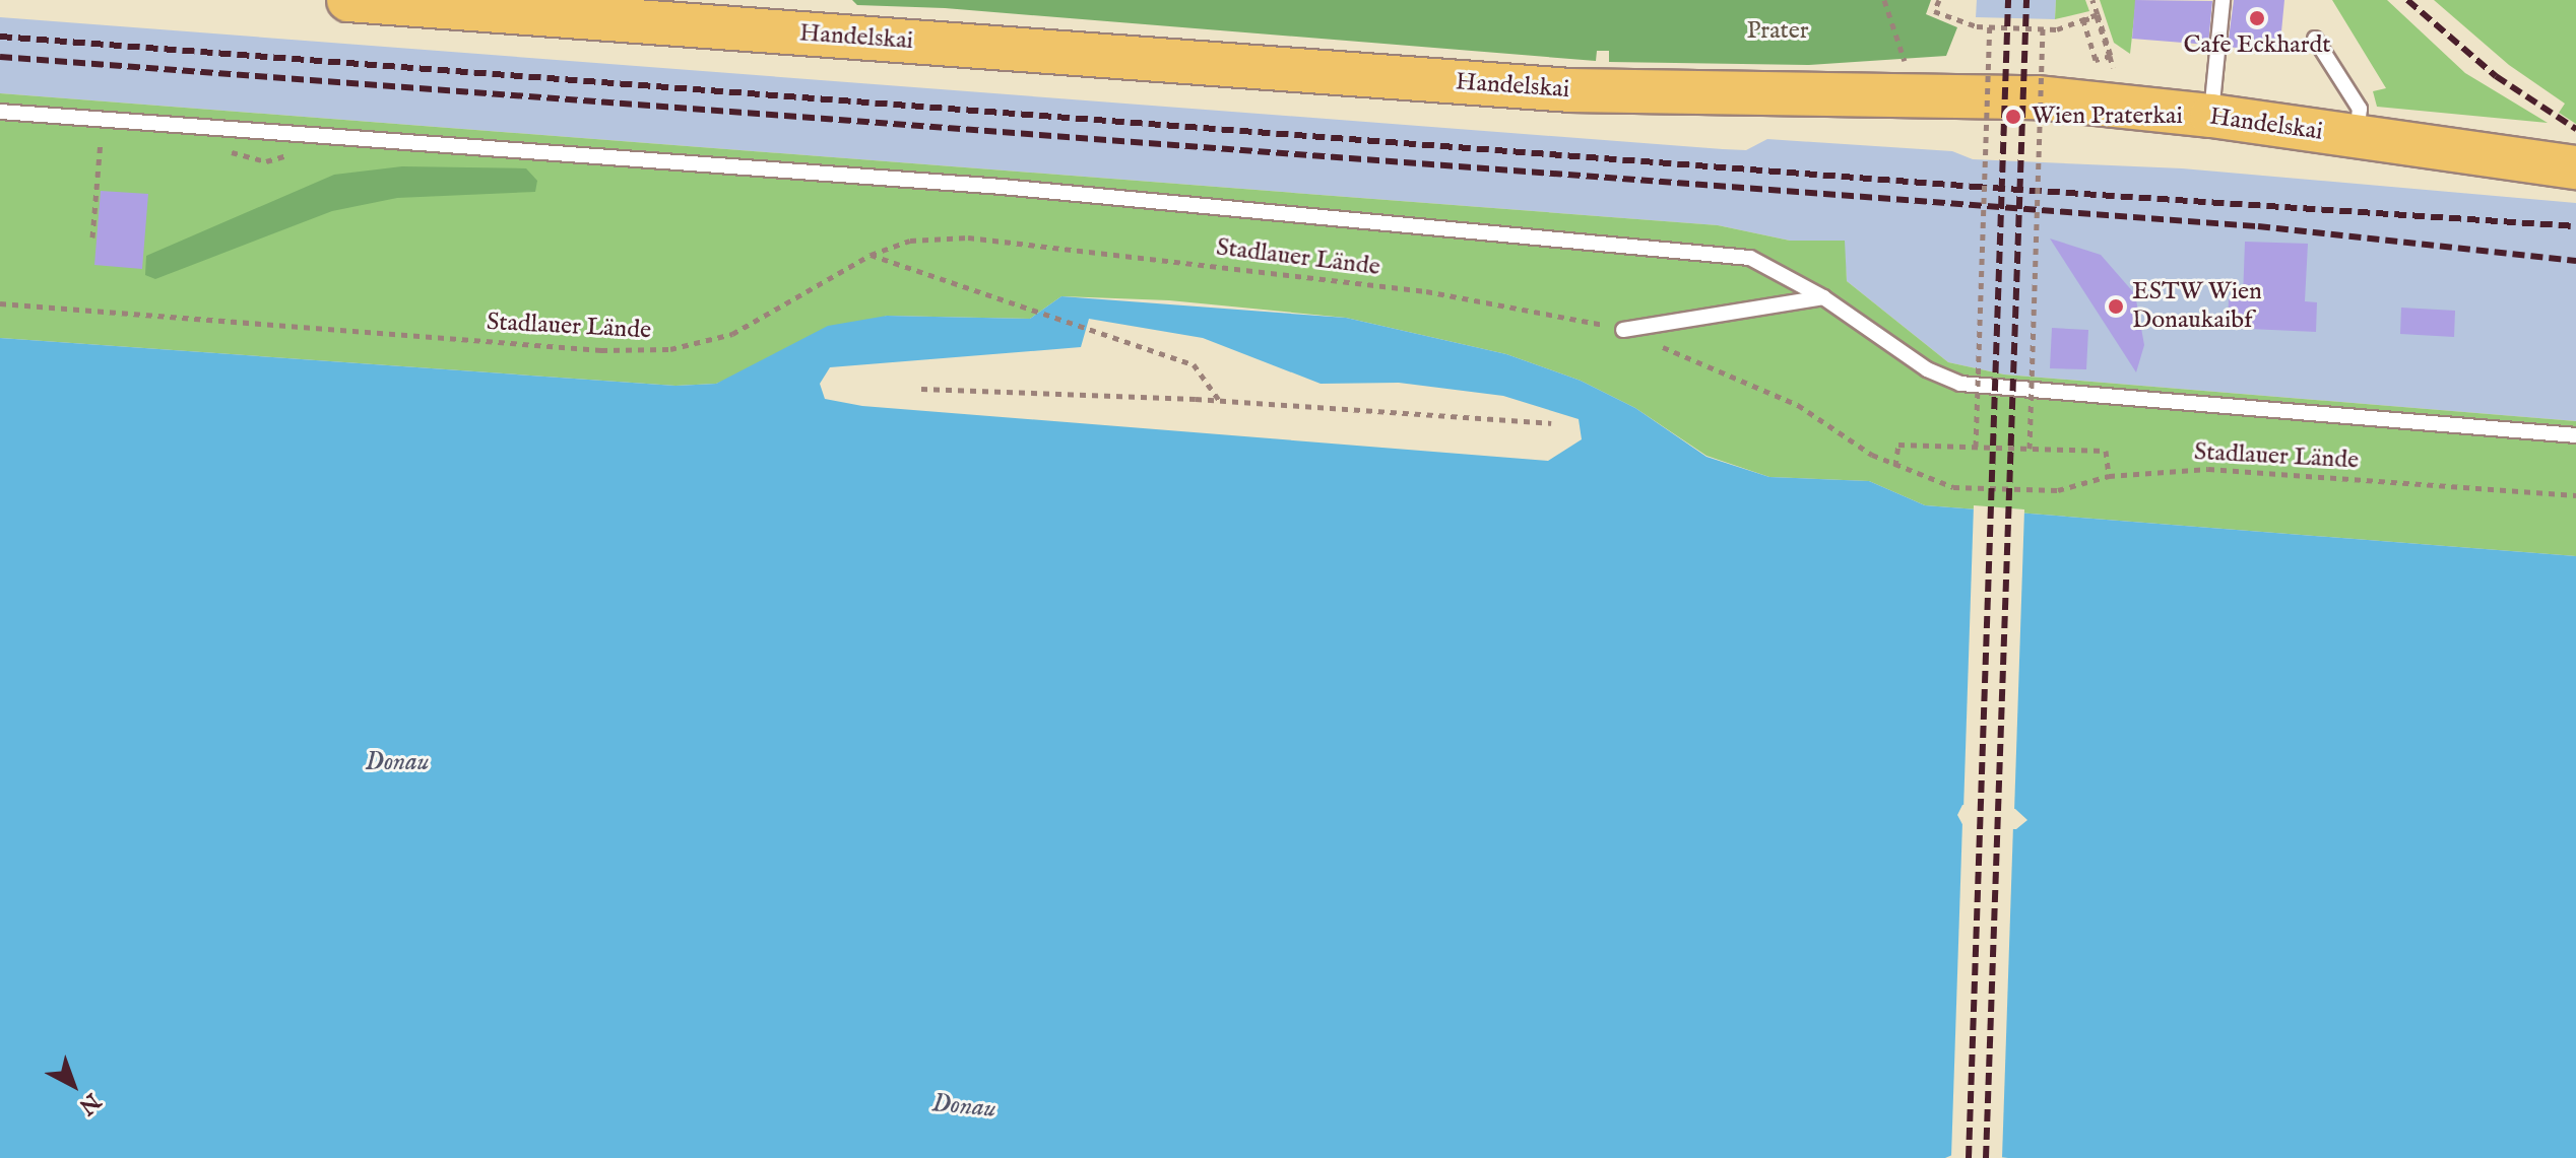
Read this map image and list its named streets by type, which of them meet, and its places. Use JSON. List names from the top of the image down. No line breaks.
{"streets":{"main road":["Handelskai"],"path":["Stadlauer Lände"]},"water":["Donau"],"parks":["Prater"],"places":["Cafe Eckhardt","Wien Praterkai","ESTW Wien Donaukaibf"],"north":"bottom right"}
